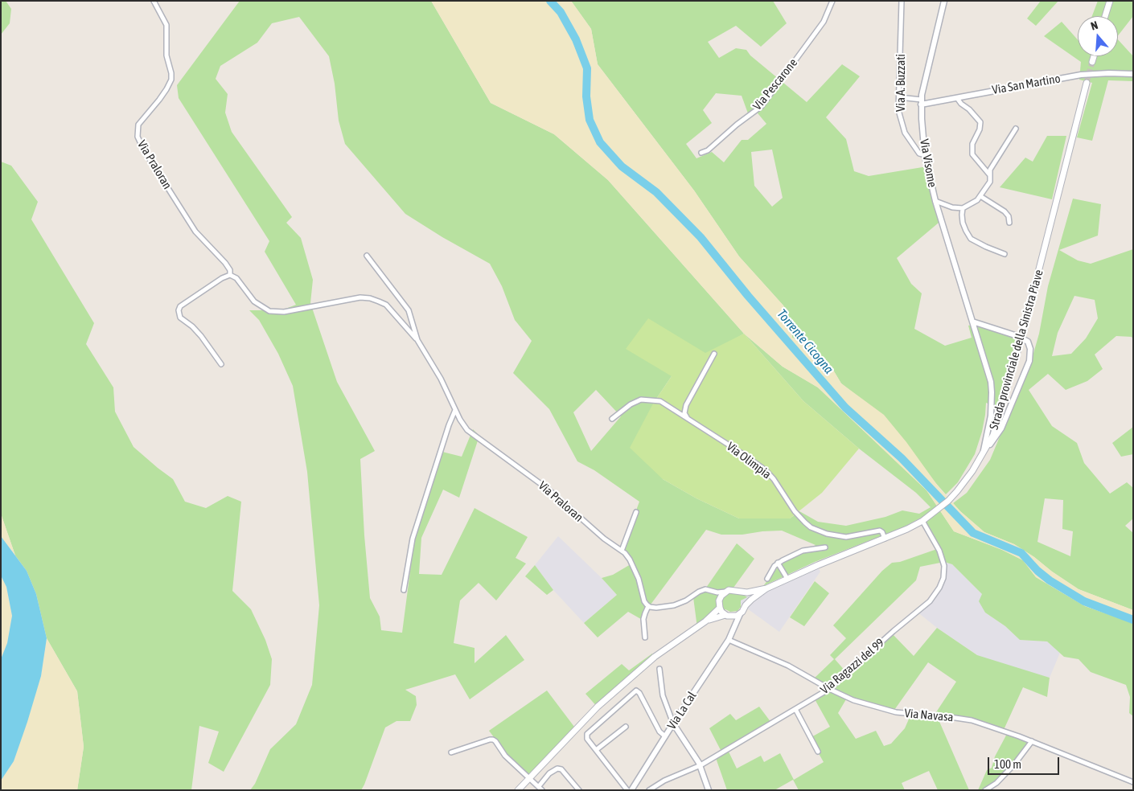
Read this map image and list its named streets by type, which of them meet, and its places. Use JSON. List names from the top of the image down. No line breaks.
{"streets":{"main road":["Strada provinciale della Sinistra Piave"],"street":["Via A. Buzzati","Via Pescarone","Via San Martino","Via Visome","Via Praloran","Via Olimpia","Via Ragazzi del 99","Via La Cal","Via Navasa"]},"crossings":[["Via A. Buzzati","Via Visome"],["Via San Martino","Via Visome"],["Via Visome","Strada provinciale della Sinistra Piave"],["Strada provinciale della Sinistra Piave","Via Olimpia"],["Strada provinciale della Sinistra Piave","Via Ragazzi del 99"],["Via Ragazzi del 99","Via Navasa"],["Via La Cal","Via Navasa"]],"water":["Torrente Cicogna"],"scale_bar":"100 m","north":"top"}
